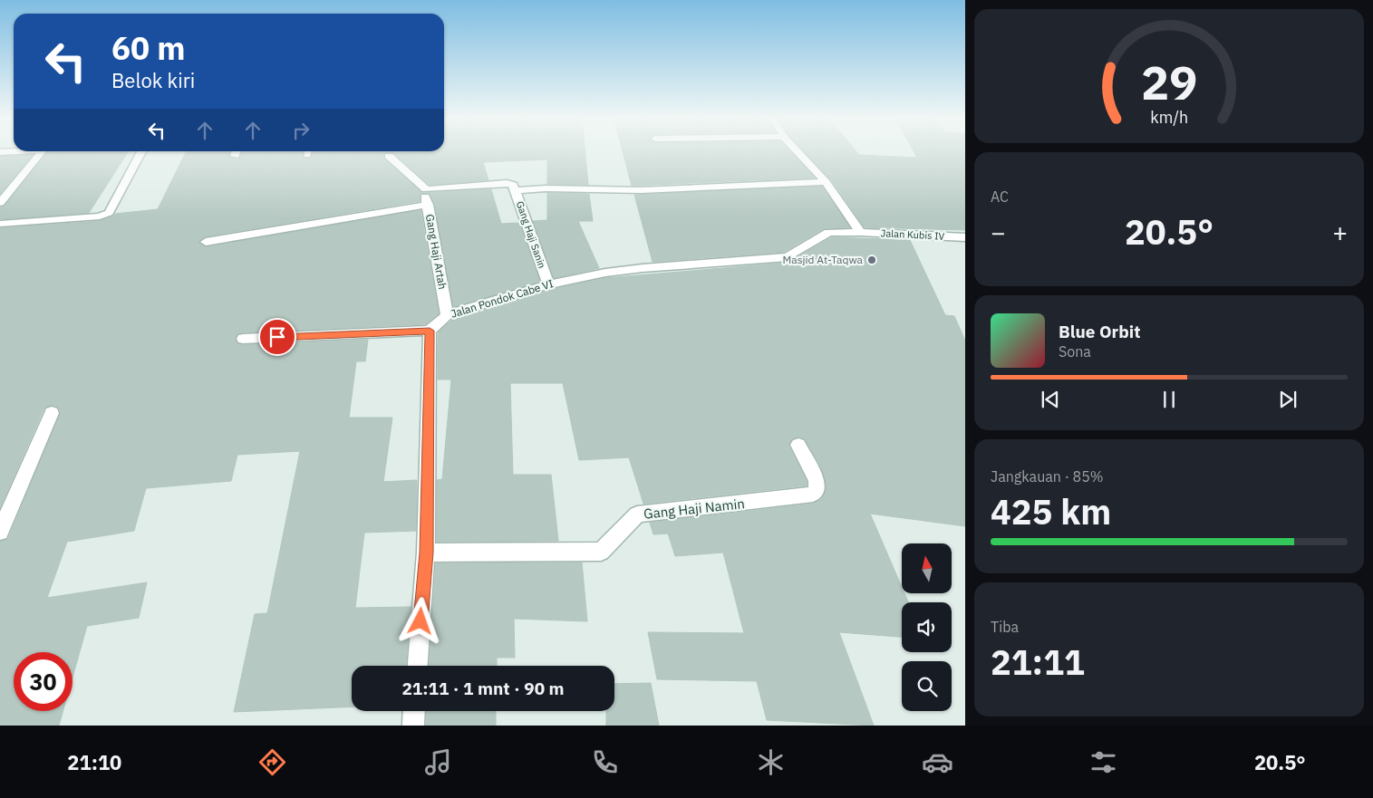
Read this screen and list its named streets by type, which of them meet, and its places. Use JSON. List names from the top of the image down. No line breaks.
{"streets":{"street":["Gang Haji Sanin","Jalan Kubis IV","Gang Haji Artah","Jalan Pondok Cabe VI","Gang Haji Namin"]},"crossings":[["Gang Haji Sanin","Jalan Pondok Cabe VI"],["Jalan Kubis IV","Jalan Pondok Cabe VI"],["Gang Haji Artah","Jalan Pondok Cabe VI"]],"places":["Masjid At-Taqwa"],"north":"top","page":{"turn":["60 m","Belok kiri"],"tile":["AC",["Jangkauan · 85%","425 km"],["Tiba","21:11"]],"heat":["−","20.5°","+"],"song":["Blue Orbit","Sona"],"limit":"30","trip":"21:11 · 1 mnt · 90 m","tabs":["21:10","20.5°"],"gauge":["29","km/h"]}}
